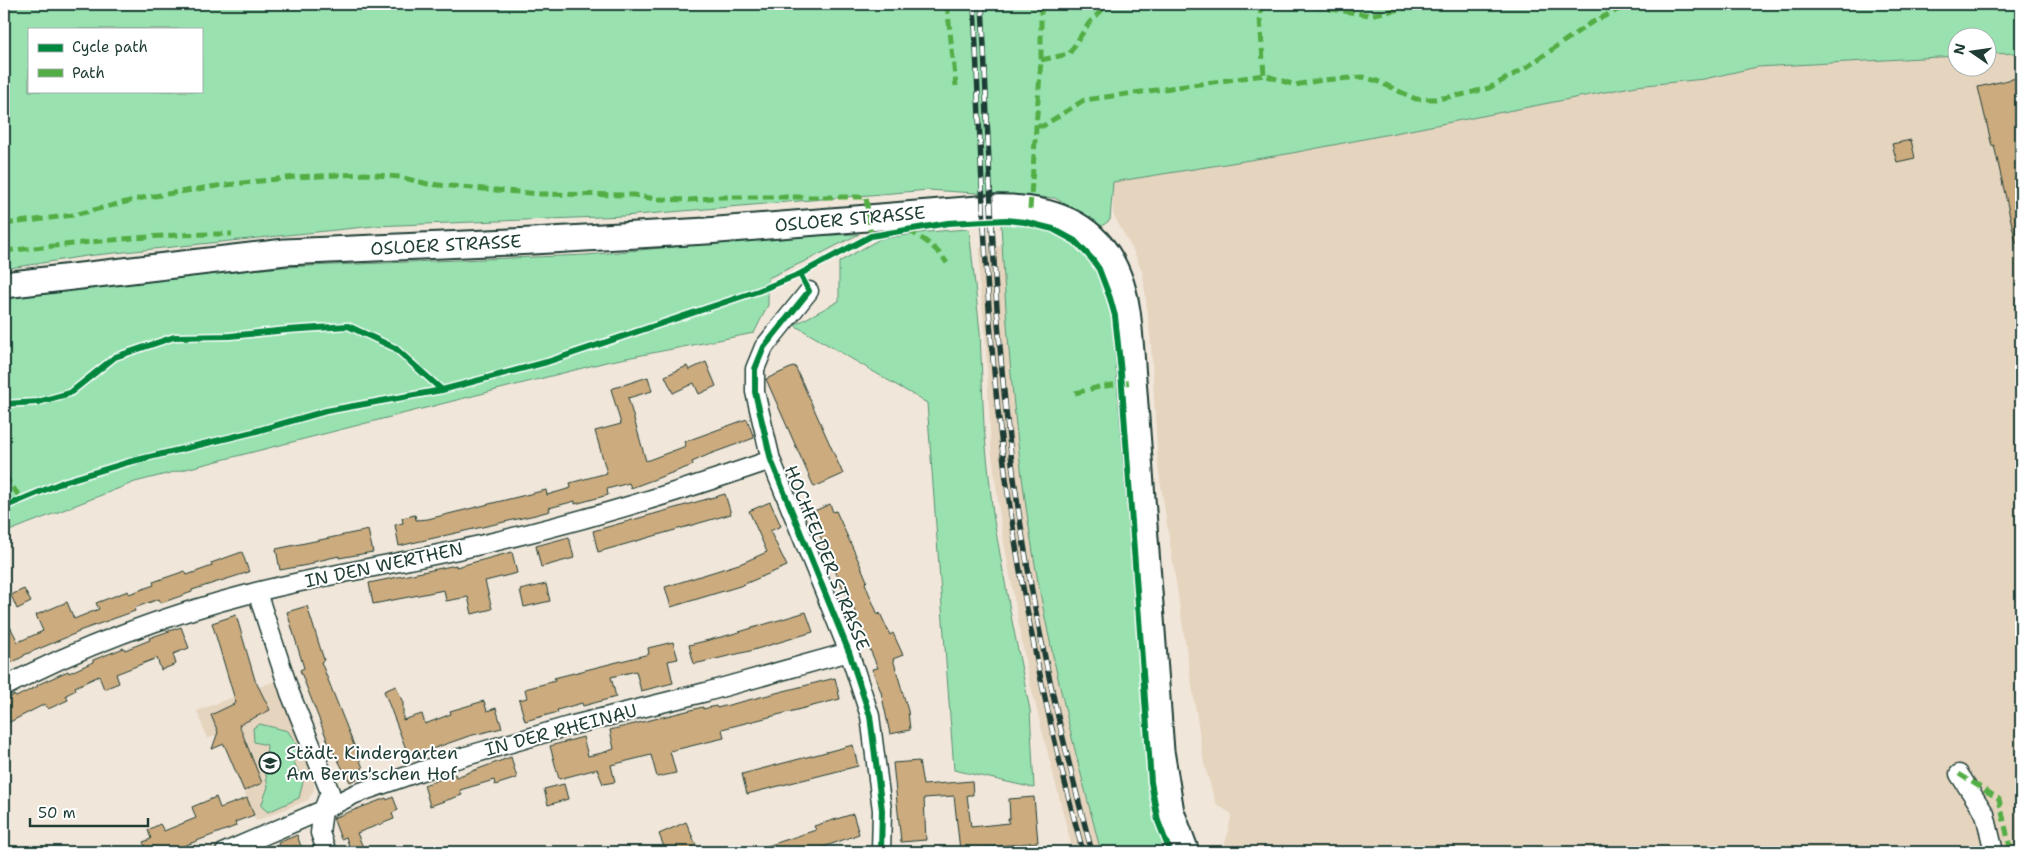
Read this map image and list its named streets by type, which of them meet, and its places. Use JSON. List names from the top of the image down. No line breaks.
{"streets":{"main road":["OSLOER STRASSE"],"street":["HOCHFELDER STRASSE","IN DEN WERTHEN","IN DER RHEINAU"]},"crossings":[["HOCHFELDER STRASSE","IN DEN WERTHEN"],["HOCHFELDER STRASSE","IN DER RHEINAU"]],"places":{"school or university":["Städt. Kindergarten Am Berns'schen Hof"]},"legend":["Cycle path","Path"],"scale_bar":"50 m","north":"left"}
